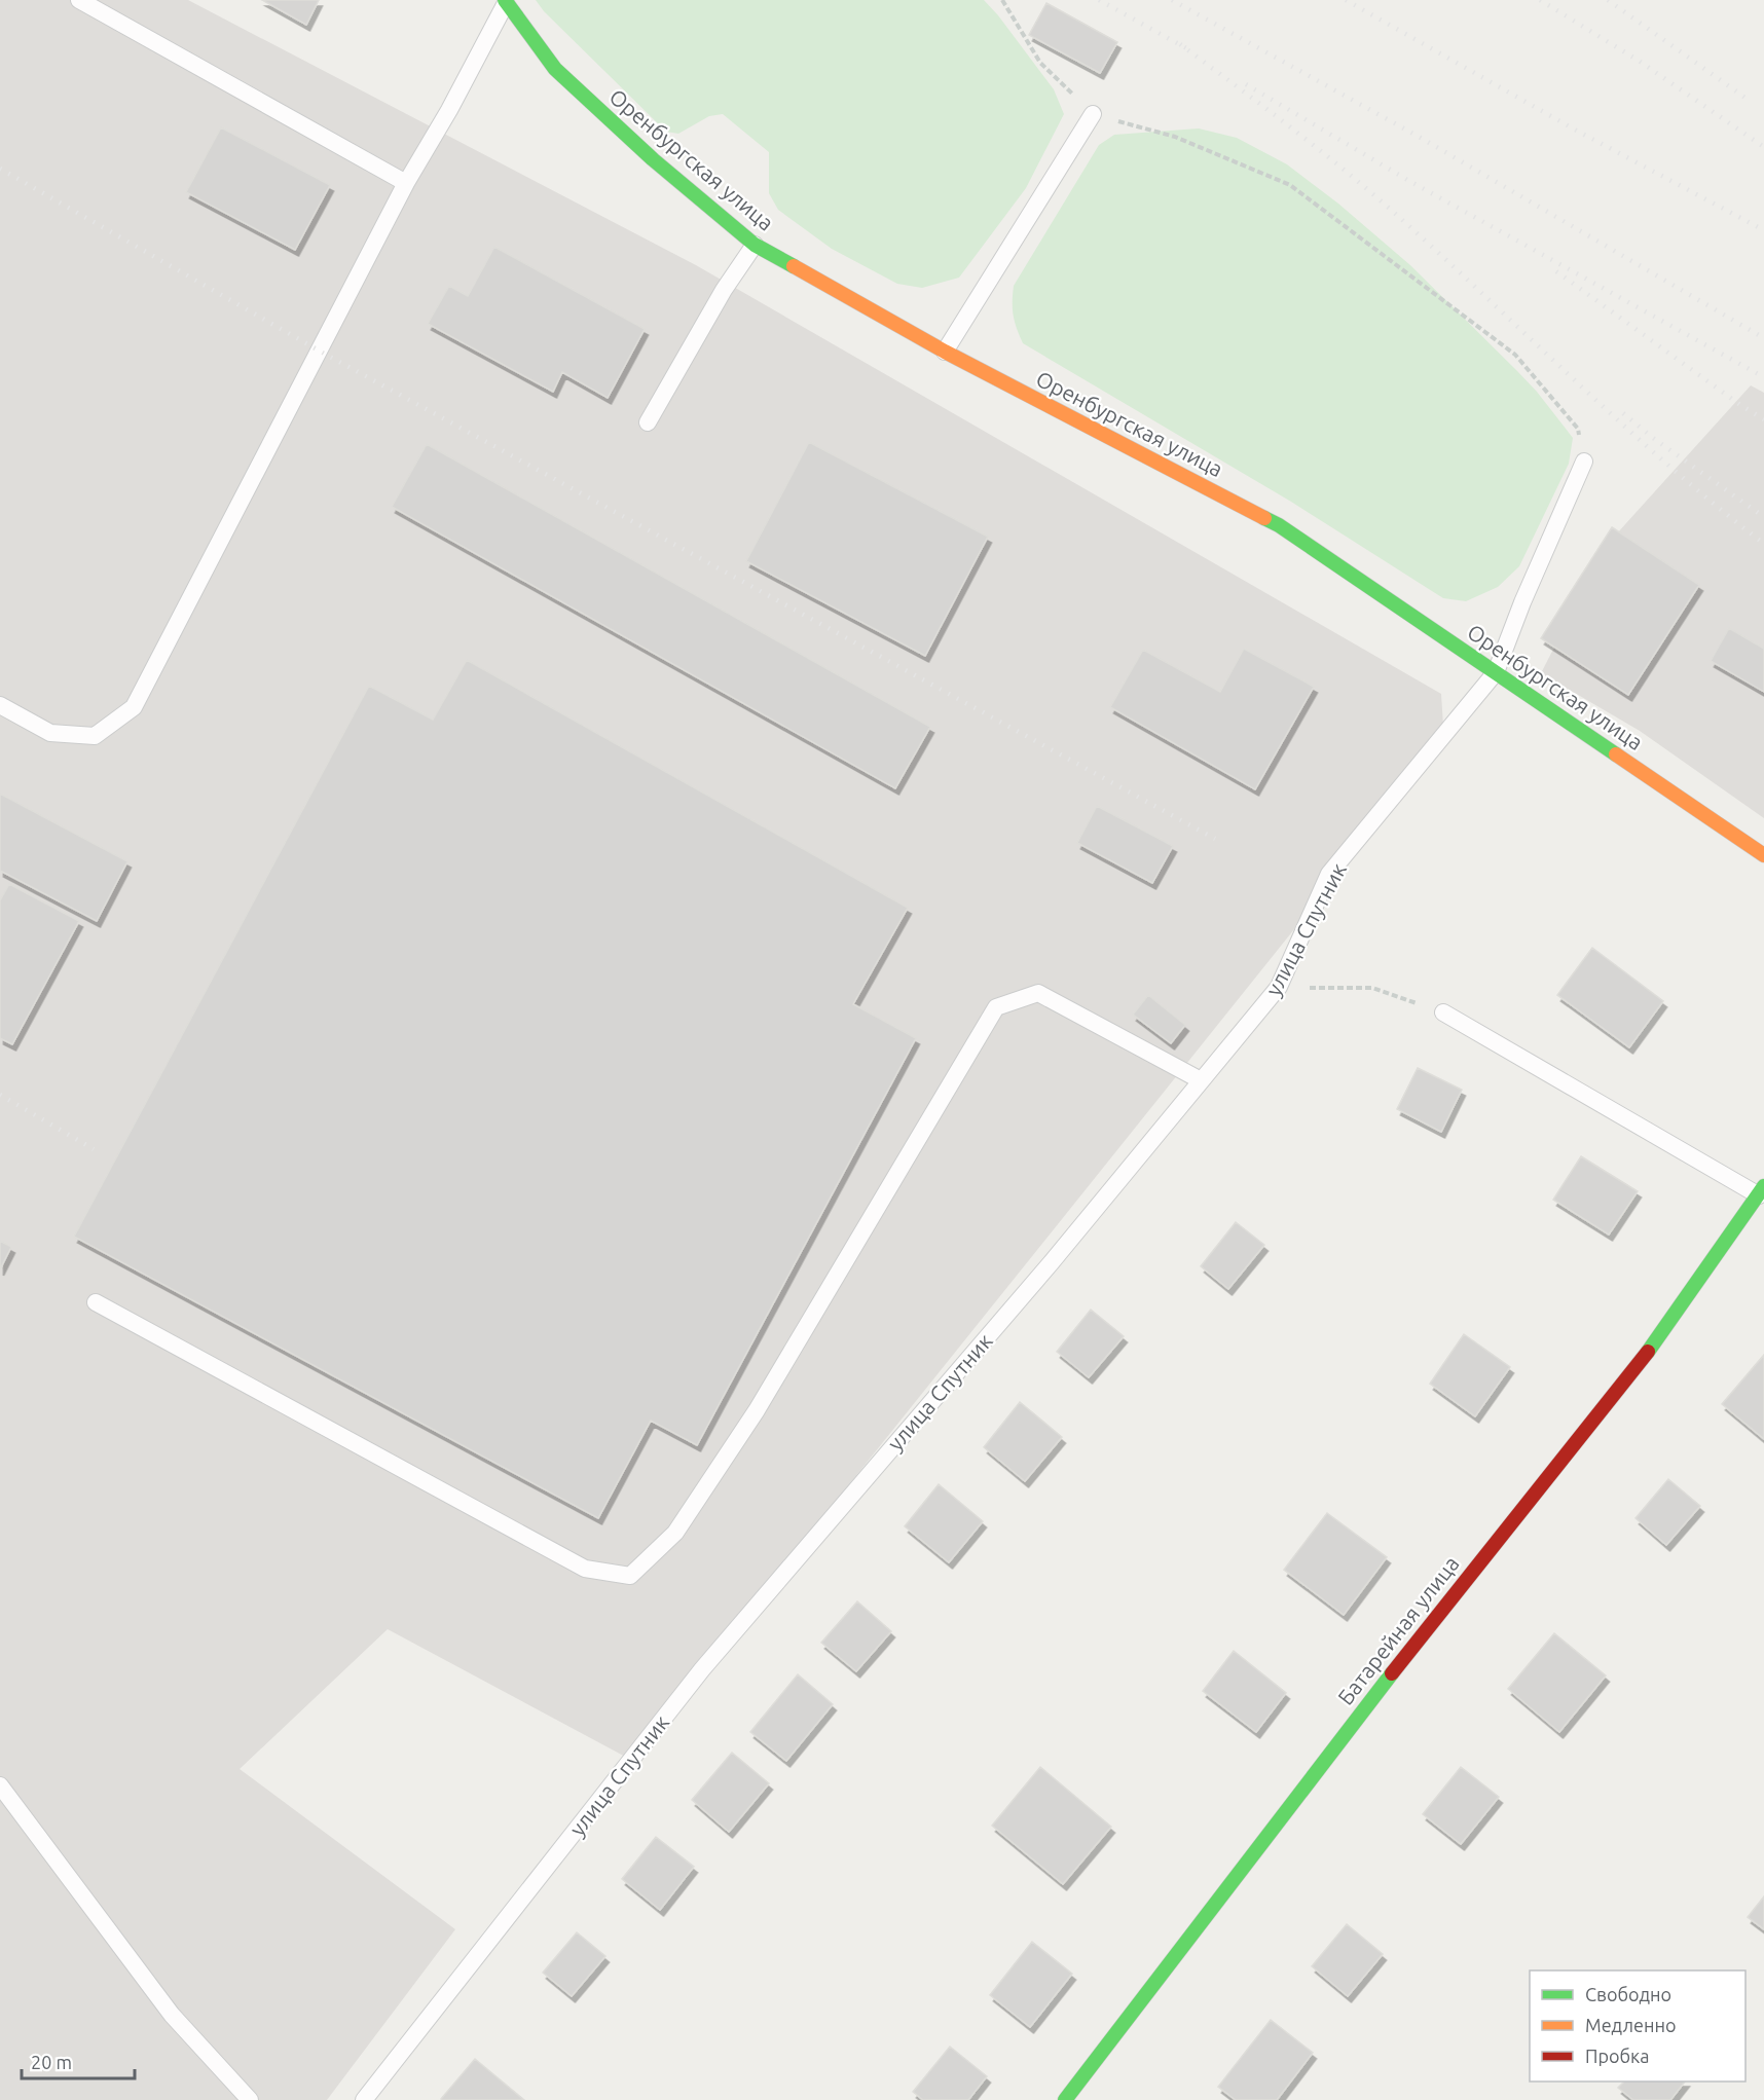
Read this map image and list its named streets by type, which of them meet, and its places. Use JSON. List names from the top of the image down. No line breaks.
{"streets":{"street":["Оренбургская улица","Батарейная улица"],"lane":["улица Спутник"]},"crossings":[["Оренбургская улица","улица Спутник"]],"legend":["Свободно","Медленно","Пробка"],"scale_bar":"20 m"}
